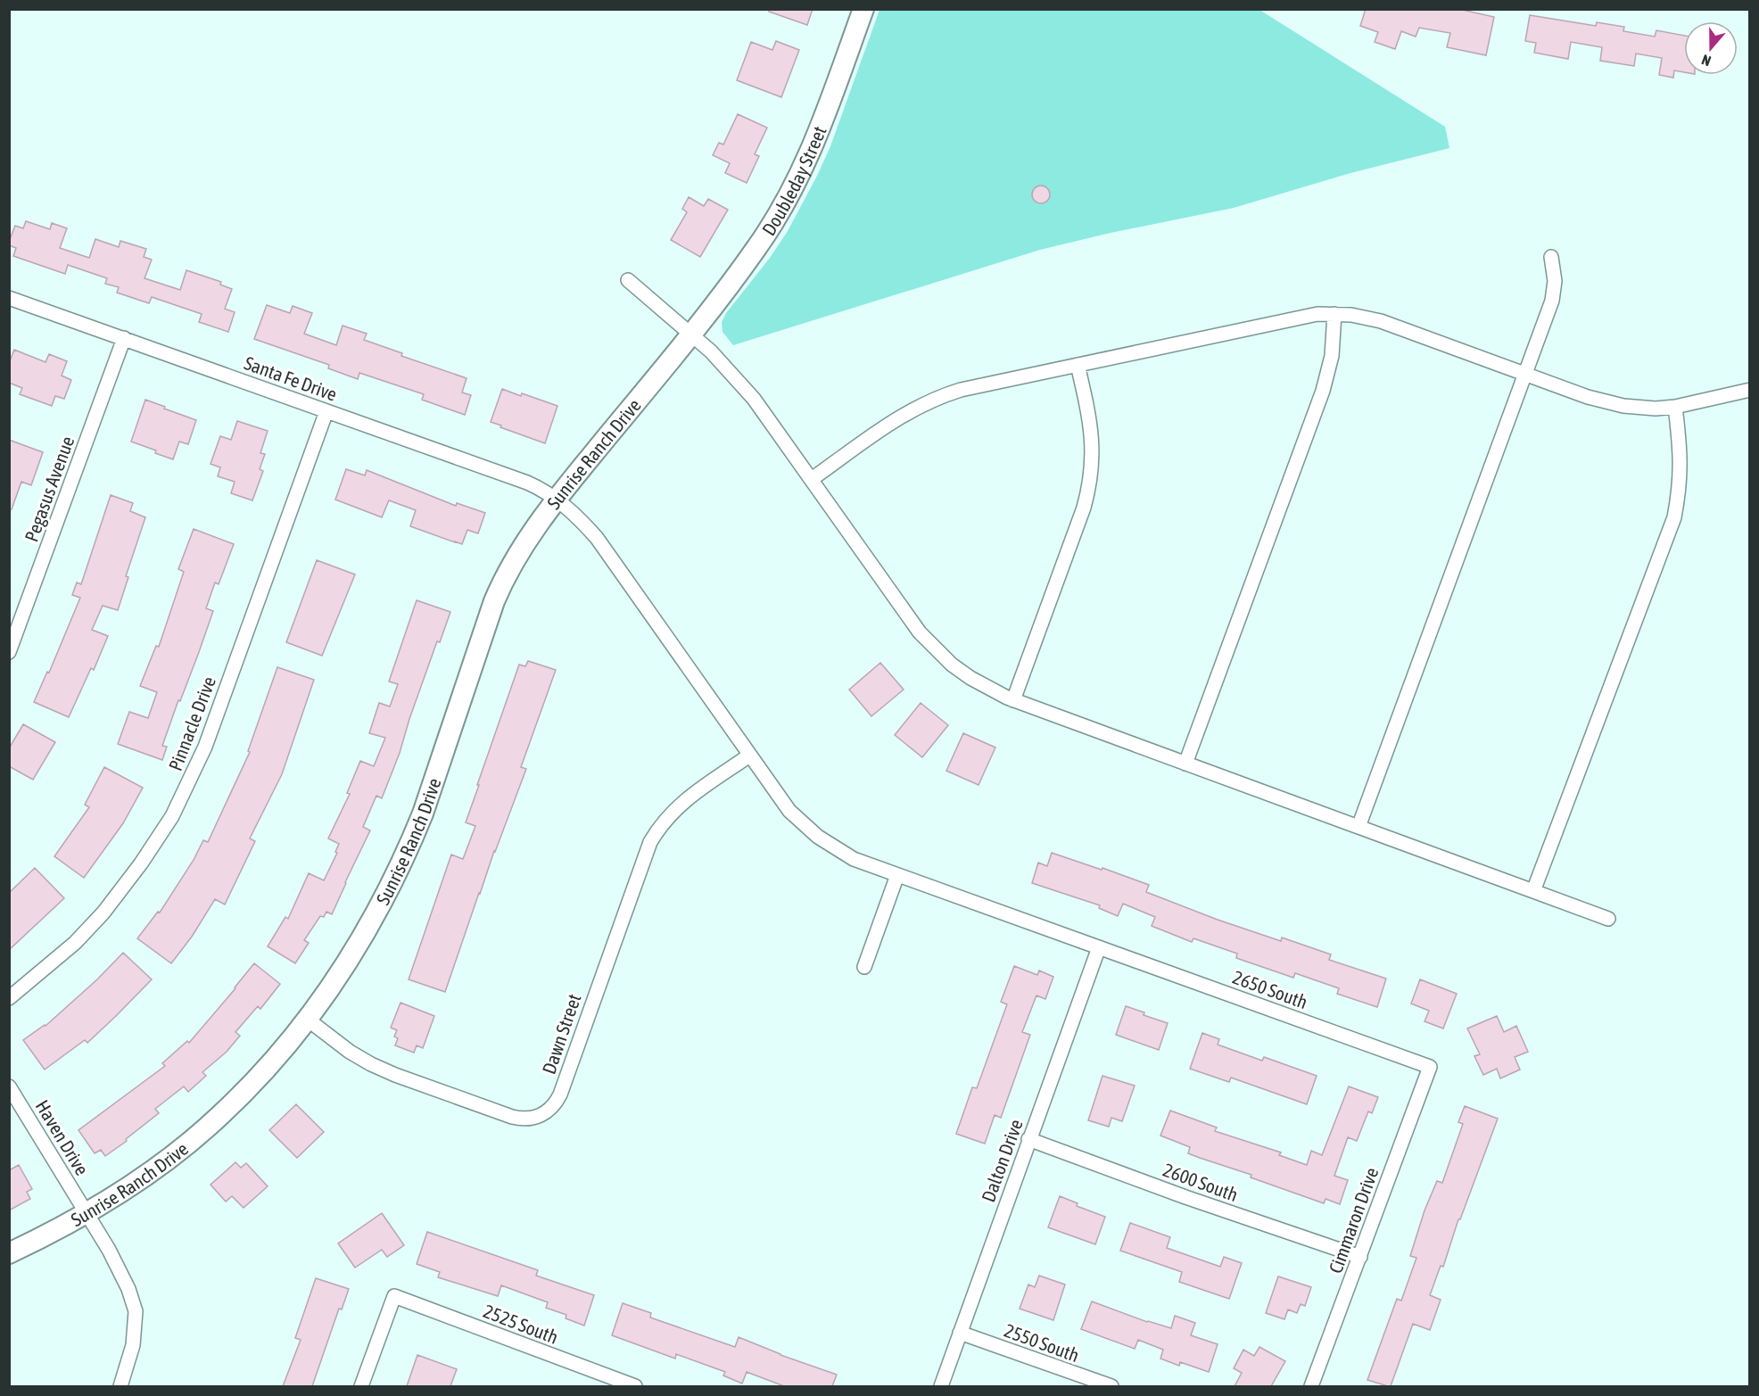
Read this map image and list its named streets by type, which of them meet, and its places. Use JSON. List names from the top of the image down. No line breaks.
{"streets":{"street":["Doubleday Street","Santa Fe Drive","Sunrise Ranch Drive","Pegasus Avenue","Pinnacle Drive","2650 South","Dawn Street","Haven Drive","Dalton Drive","2600 South","Cimmaron Drive","2525 South","2550 South"]},"crossings":[["Doubleday Street","Sunrise Ranch Drive"],["Santa Fe Drive","Sunrise Ranch Drive"],["Santa Fe Drive","Pegasus Avenue"],["Santa Fe Drive","Pinnacle Drive"],["Santa Fe Drive","2650 South"],["Santa Fe Drive","Dawn Street"],["Sunrise Ranch Drive","Dawn Street"],["Sunrise Ranch Drive","Haven Drive"],["2650 South","Dawn Street"],["2650 South","Dalton Drive"],["2650 South","Cimmaron Drive"],["Dalton Drive","2600 South"],["Dalton Drive","2550 South"],["2600 South","Cimmaron Drive"]],"north":"bottom"}
